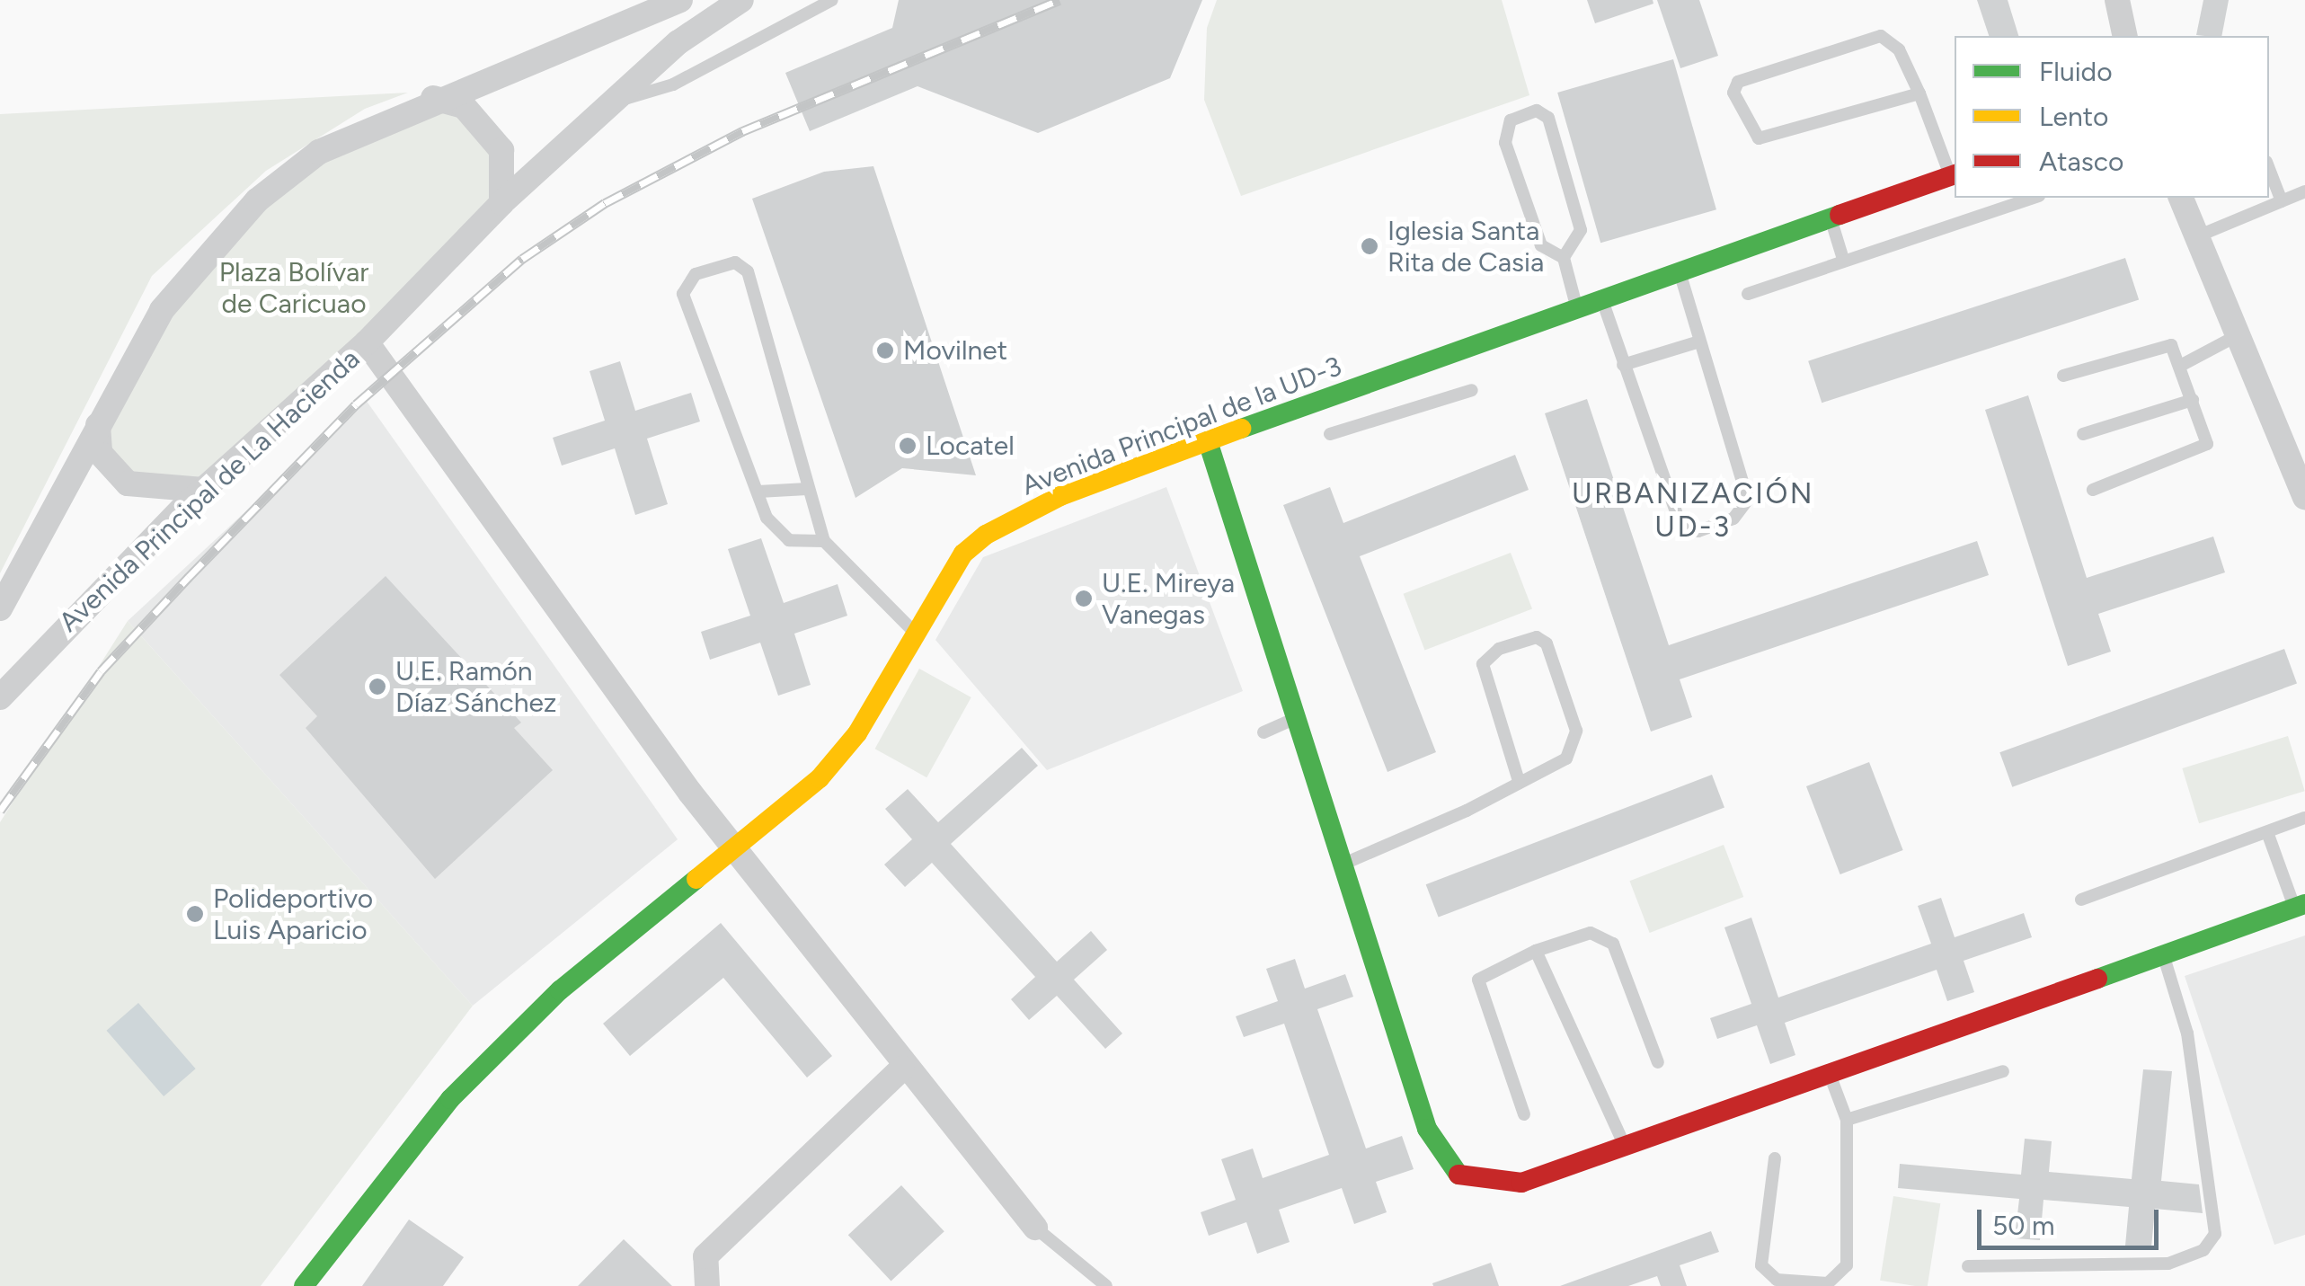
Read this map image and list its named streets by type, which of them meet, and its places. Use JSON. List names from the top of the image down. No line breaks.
{"streets":{"street":["Avenida Principal de la UD-3","Avenida Principal de La Hacienda"]},"districts":["URBANIZACIÓN UD-3"],"parks":["Plaza Bolívar de Caricuao"],"places":["Iglesia Santa Rita de Casia","Movilnet","Locatel","U.E. Mireya Vanegas","U.E. Ramón Díaz Sánchez","Polideportivo Luis Aparicio"],"legend":["Fluido","Lento","Atasco"],"scale_bar":"50 m"}
